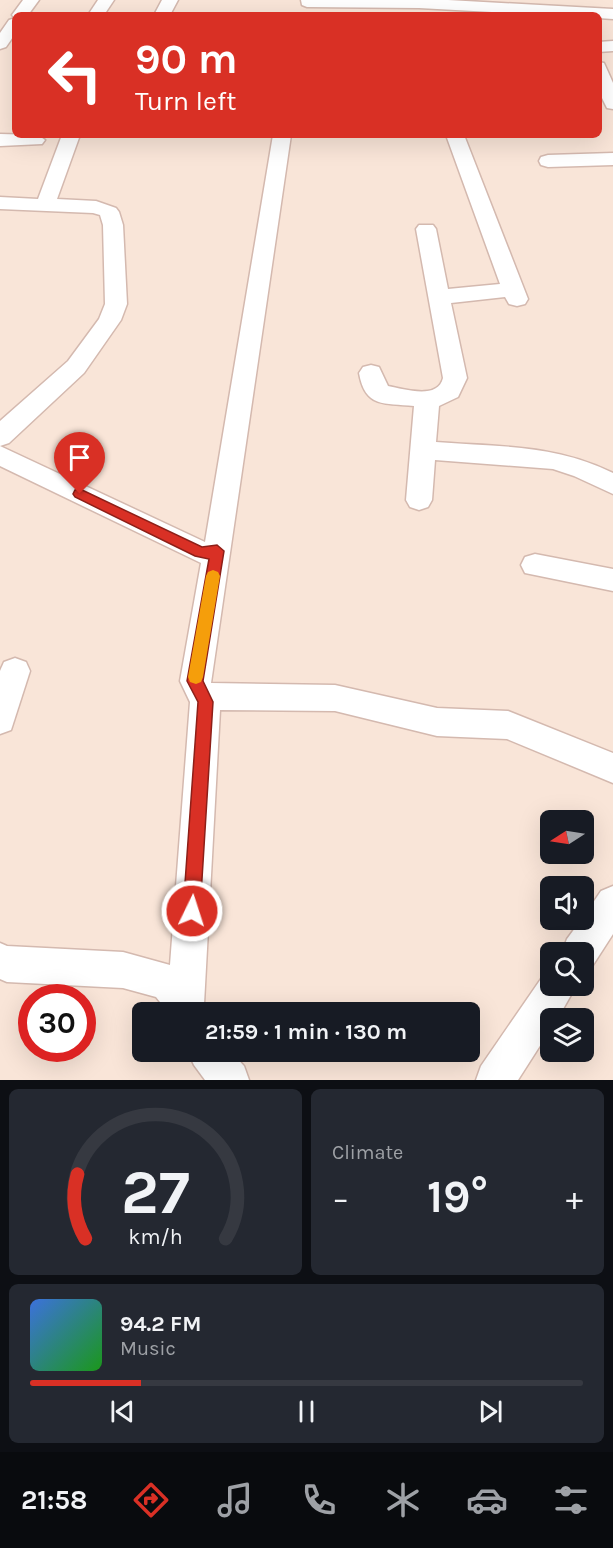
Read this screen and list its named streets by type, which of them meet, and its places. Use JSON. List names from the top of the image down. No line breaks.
{"north":"left","page":{"turn":["90 m","Turn left"],"limit":"30","trip":"21:59 · 1 min · 130 m","tile":"Climate","heat":["−","19°","+"],"song":["94.2 FM","Music"],"tabs":"21:58","gauge":["27","km/h"]}}
